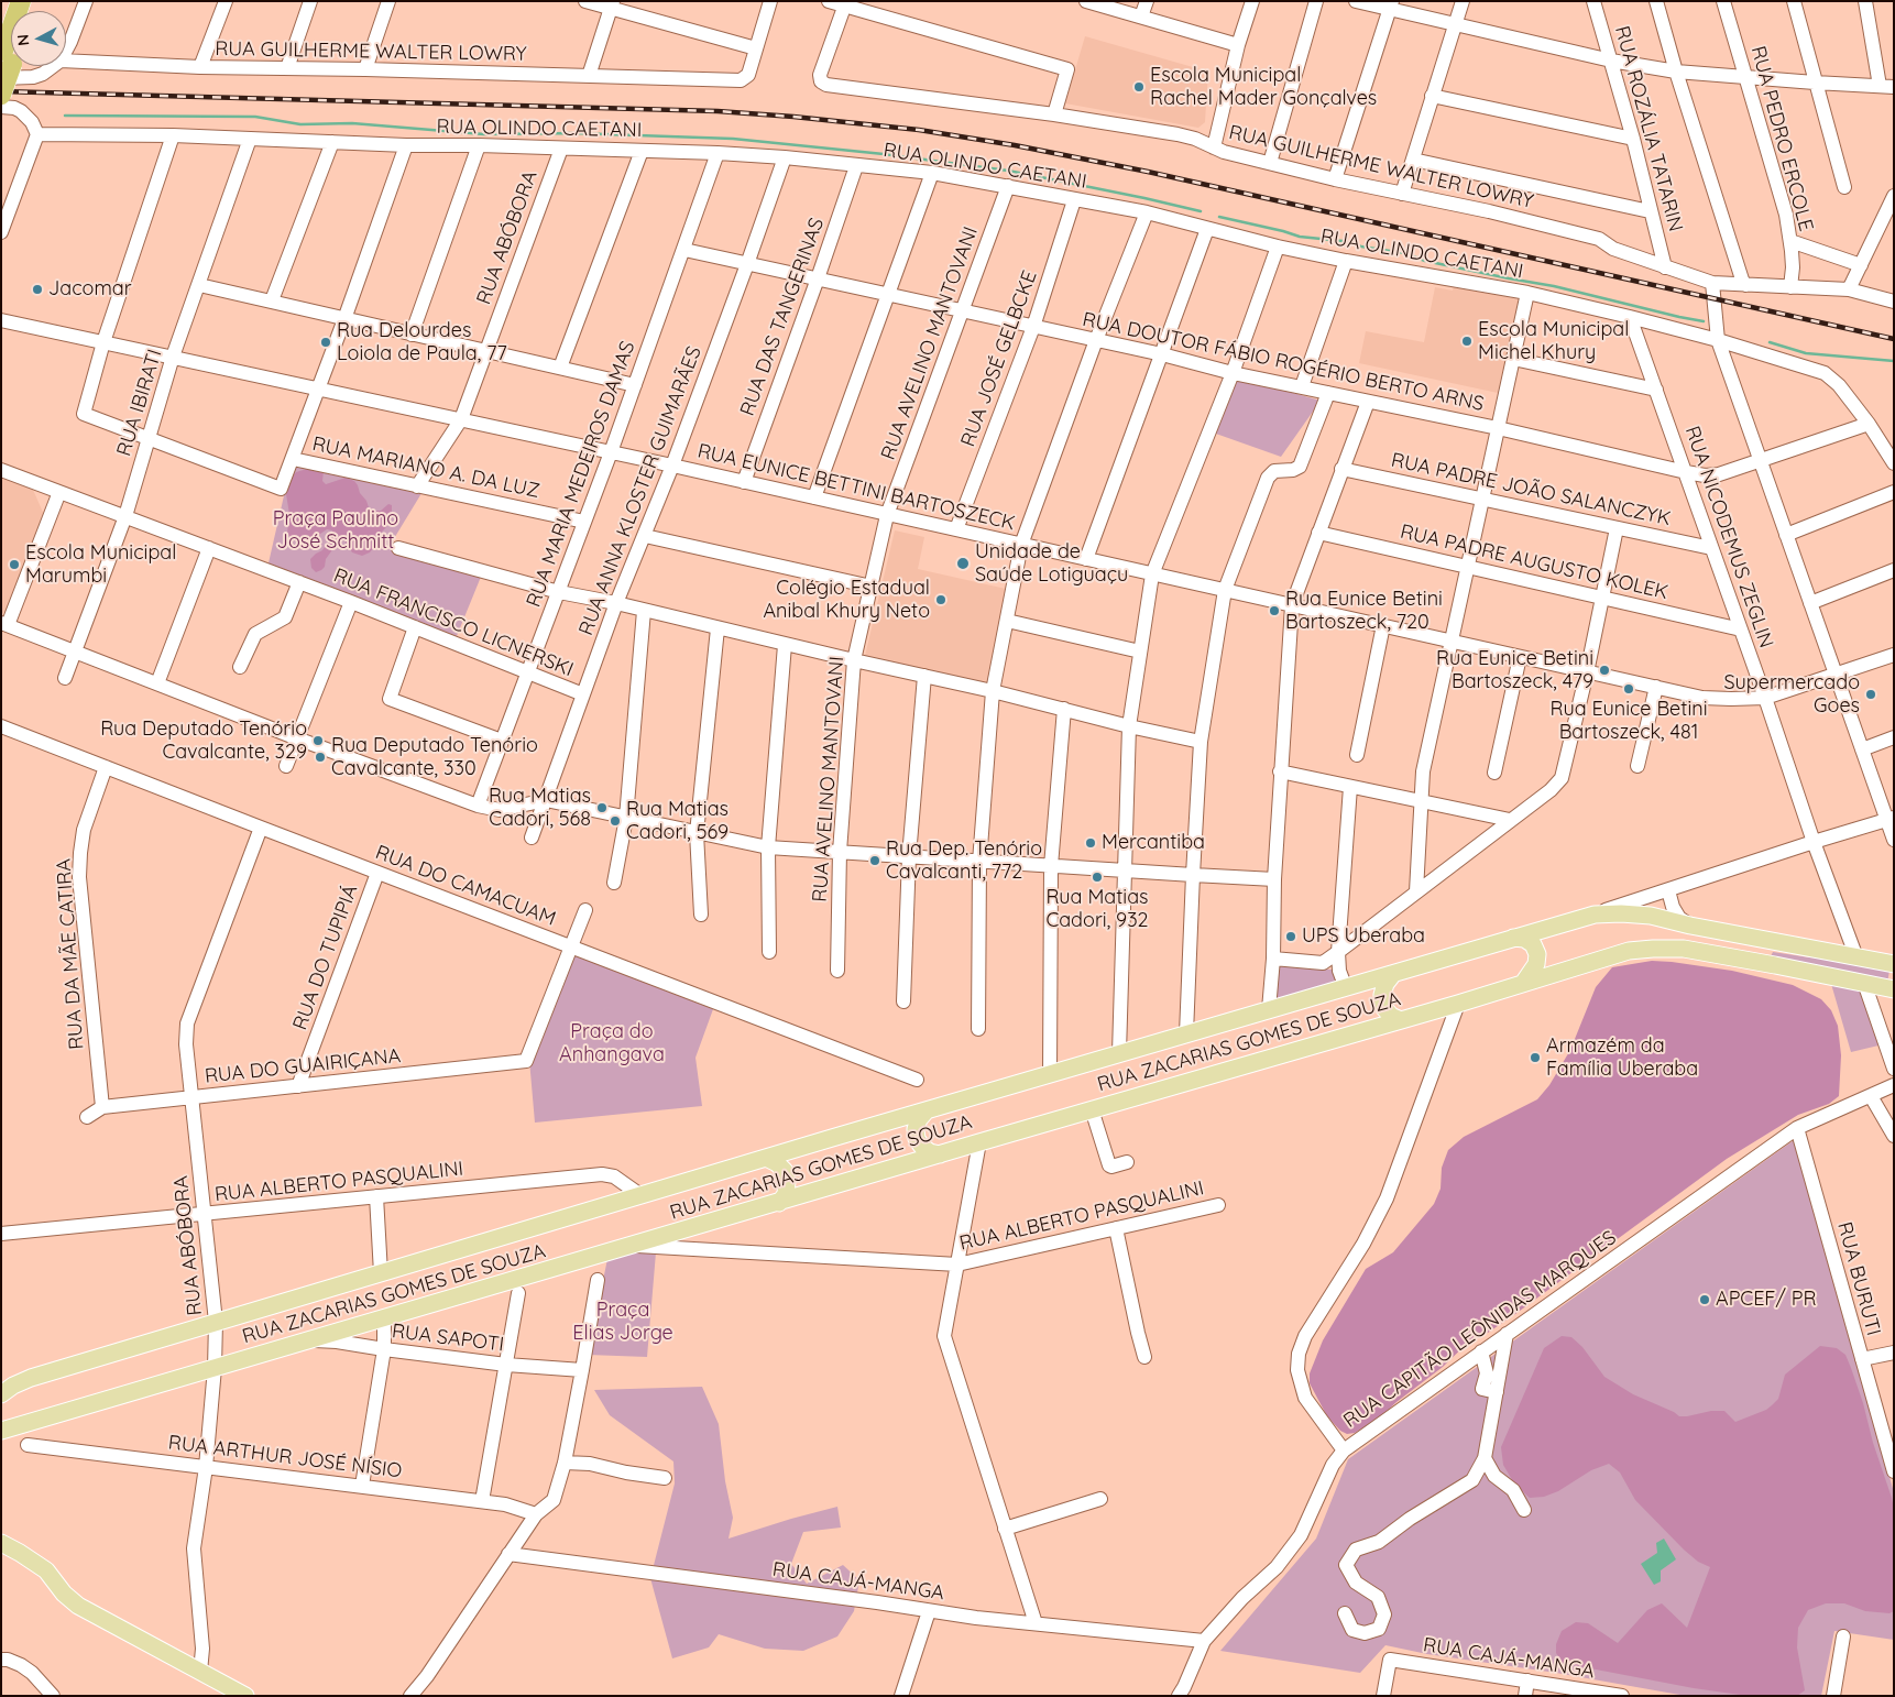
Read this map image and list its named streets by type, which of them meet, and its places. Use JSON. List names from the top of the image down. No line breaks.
{"streets":{"main road":["RUA ZACARIAS GOMES DE SOUZA"],"street":["RUA GUILHERME WALTER LOWRY","RUA OLINDO CAETANI","RUA ROZÁLIA TATARIN","RUA PEDRO ERCOLE","RUA ABÓBORA","RUA DAS TANGERINAS","RUA AVELINO MANTOVANI","RUA JOSÉ GELBCKE","RUA DOUTOR FÁBIO ROGÉRIO BERTO ARNS","RUA IBIRATI","RUA MARIANO A. DA LUZ","RUA MARIA MEDEIROS DAMAS","RUA EUNICE BETTINI BARTOSZECK","RUA PADRE JOÃO SALANCZYK","RUA ANNA KLOSTER GUIMARÃES","RUA NICODEMUS ZEGLIN","RUA PADRE AUGUSTO KOLEK","RUA FRANCISCO LICNERSKI","RUA DO CAMACUAM","RUA DA MÃE CATIRA","RUA DO TUPIPIÁ","RUA DO GUAIRIÇANA","RUA ALBERTO PASQUALINI","RUA BURUTI","RUA CAPITÃO LEÔNIDAS MARQUES","RUA SAPOTI","RUA ARTHUR JOSÉ NÍSIO","RUA CAJÁ-MANGA"]},"crossings":[["RUA GUILHERME WALTER LOWRY","RUA ROZÁLIA TATARIN"],["RUA GUILHERME WALTER LOWRY","RUA PEDRO ERCOLE"],["RUA OLINDO CAETANI","RUA ABÓBORA"],["RUA OLINDO CAETANI","RUA DAS TANGERINAS"],["RUA OLINDO CAETANI","RUA AVELINO MANTOVANI"],["RUA OLINDO CAETANI","RUA JOSÉ GELBCKE"],["RUA OLINDO CAETANI","RUA DOUTOR FÁBIO ROGÉRIO BERTO ARNS"],["RUA OLINDO CAETANI","RUA IBIRATI"],["RUA OLINDO CAETANI","RUA MARIA MEDEIROS DAMAS"],["RUA OLINDO CAETANI","RUA ANNA KLOSTER GUIMARÃES"],["RUA OLINDO CAETANI","RUA NICODEMUS ZEGLIN"],["RUA ABÓBORA","RUA MARIANO A. DA LUZ"],["RUA ABÓBORA","RUA EUNICE BETTINI BARTOSZECK"],["RUA ABÓBORA","RUA DO CAMACUAM"],["RUA ABÓBORA","RUA ZACARIAS GOMES DE SOUZA"],["RUA ABÓBORA","RUA DO GUAIRIÇANA"],["RUA ABÓBORA","RUA ALBERTO PASQUALINI"],["RUA ABÓBORA","RUA ARTHUR JOSÉ NÍSIO"],["RUA DAS TANGERINAS","RUA DOUTOR FÁBIO ROGÉRIO BERTO ARNS"],["RUA DAS TANGERINAS","RUA EUNICE BETTINI BARTOSZECK"],["RUA AVELINO MANTOVANI","RUA DOUTOR FÁBIO ROGÉRIO BERTO ARNS"],["RUA AVELINO MANTOVANI","RUA EUNICE BETTINI BARTOSZECK"],["RUA JOSÉ GELBCKE","RUA DOUTOR FÁBIO ROGÉRIO BERTO ARNS"],["RUA JOSÉ GELBCKE","RUA EUNICE BETTINI BARTOSZECK"],["RUA DOUTOR FÁBIO ROGÉRIO BERTO ARNS","RUA MARIA MEDEIROS DAMAS"],["RUA DOUTOR FÁBIO ROGÉRIO BERTO ARNS","RUA ANNA KLOSTER GUIMARÃES"],["RUA DOUTOR FÁBIO ROGÉRIO BERTO ARNS","RUA NICODEMUS ZEGLIN"],["RUA IBIRATI","RUA EUNICE BETTINI BARTOSZECK"],["RUA IBIRATI","RUA FRANCISCO LICNERSKI"],["RUA MARIANO A. DA LUZ","RUA MARIA MEDEIROS DAMAS"],["RUA MARIA MEDEIROS DAMAS","RUA EUNICE BETTINI BARTOSZECK"],["RUA MARIA MEDEIROS DAMAS","RUA FRANCISCO LICNERSKI"],["RUA EUNICE BETTINI BARTOSZECK","RUA ANNA KLOSTER GUIMARÃES"],["RUA EUNICE BETTINI BARTOSZECK","RUA NICODEMUS ZEGLIN"],["RUA PADRE JOÃO SALANCZYK","RUA NICODEMUS ZEGLIN"],["RUA ANNA KLOSTER GUIMARÃES","RUA FRANCISCO LICNERSKI"],["RUA NICODEMUS ZEGLIN","RUA PADRE AUGUSTO KOLEK"],["RUA NICODEMUS ZEGLIN","RUA ZACARIAS GOMES DE SOUZA"],["RUA DO CAMACUAM","RUA DA MÃE CATIRA"],["RUA DO CAMACUAM","RUA DO TUPIPIÁ"],["RUA DO CAMACUAM","RUA DO GUAIRIÇANA"],["RUA DA MÃE CATIRA","RUA DO GUAIRIÇANA"],["RUA DO TUPIPIÁ","RUA DO GUAIRIÇANA"],["RUA ZACARIAS GOMES DE SOUZA","RUA ALBERTO PASQUALINI"],["RUA ZACARIAS GOMES DE SOUZA","RUA SAPOTI"],["RUA BURUTI","RUA CAPITÃO LEÔNIDAS MARQUES"],["RUA CAPITÃO LEÔNIDAS MARQUES","RUA CAJÁ-MANGA"]],"parks":["Praça Paulino José Schmitt","Praça do Anhangava","Praça Elias Jorge"],"places":["Escola Municipal Rachel Mader Gonçalves","Jacomar","Escola Municipal Michel Khury","Rua Delourdes Loiola de Paula, 77","Unidade de Saúde Lotiguaçu","Escola Municipal Marumbi","Colégio Estadual Anibal Khury Neto","Rua Eunice Betini Bartoszeck, 720","Rua Eunice Betini Bartoszeck, 479","Rua Eunice Betini Bartoszeck, 481","Supermercado Goes","Rua Deputado Tenório Cavalcante, 329","Rua Deputado Tenório Cavalcante, 330","Rua Matias Cadori, 568","Rua Matias Cadori, 569","Mercantiba","Rua Dep. Tenório Cavalcanti, 772","Rua Matias Cadori, 932","UPS Uberaba","Armazém da Família Uberaba","APCEF/ PR"],"north":"left"}
